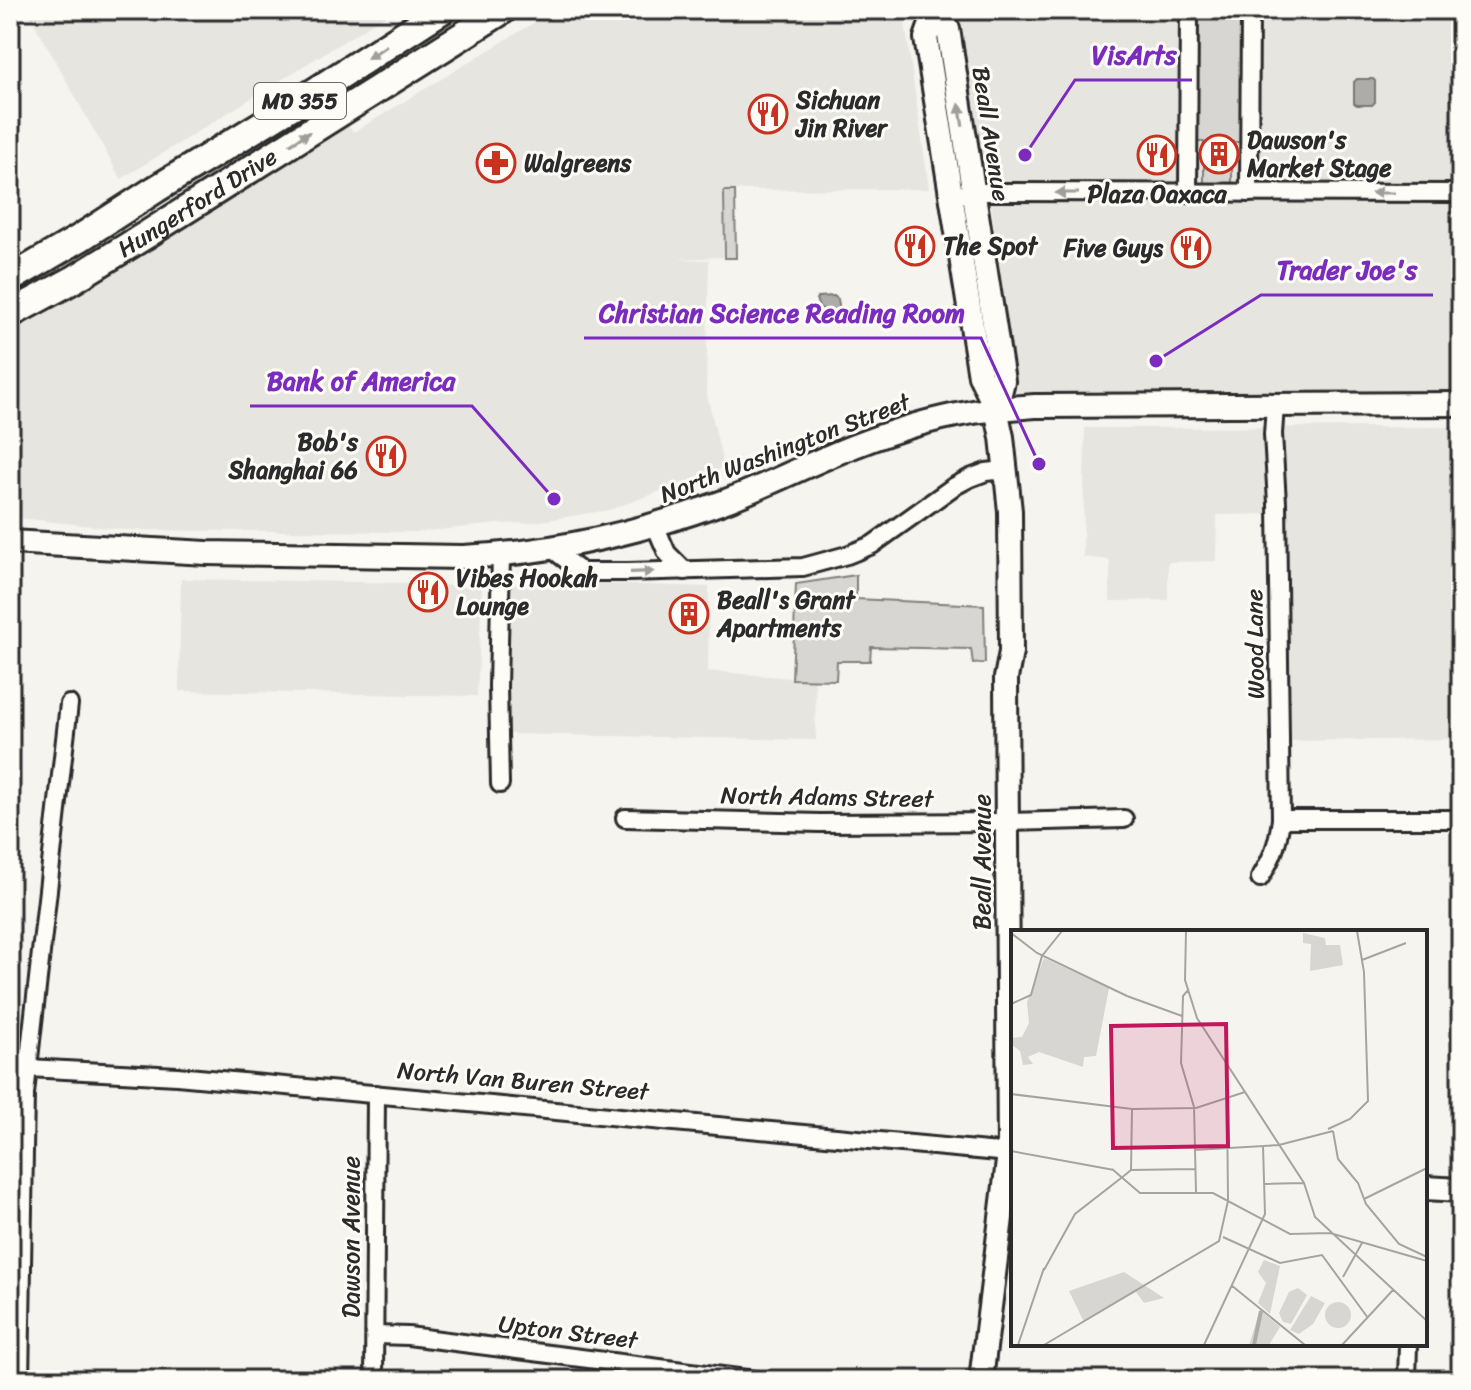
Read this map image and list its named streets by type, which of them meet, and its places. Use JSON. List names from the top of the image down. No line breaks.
{"streets":{"main road":["MD 355","Hungerford Drive"],"street":["Beall Avenue","North Washington Street","Wood Lane","North Adams Street","North Van Buren Street","Dawson Avenue","Upton Street"]},"crossings":[["Beall Avenue","North Washington Street"],["Beall Avenue","North Adams Street"],["Beall Avenue","North Van Buren Street"],["North Washington Street","Wood Lane"],["North Van Buren Street","Dawson Avenue"],["Dawson Avenue","Upton Street"]],"places":{"restaurant":["Sichuan Jin River","Plaza Oaxaca","The Spot","Five Guys","Bob's Shanghai 66","Vibes Hookah Lounge"],"building":["Dawson's Market Stage","Beall's Grant Apartments"],"other":["VisArts","Trader Joe's","Christian Science Reading Room","Bank of America"],"pharmacy":["Walgreens"]}}
